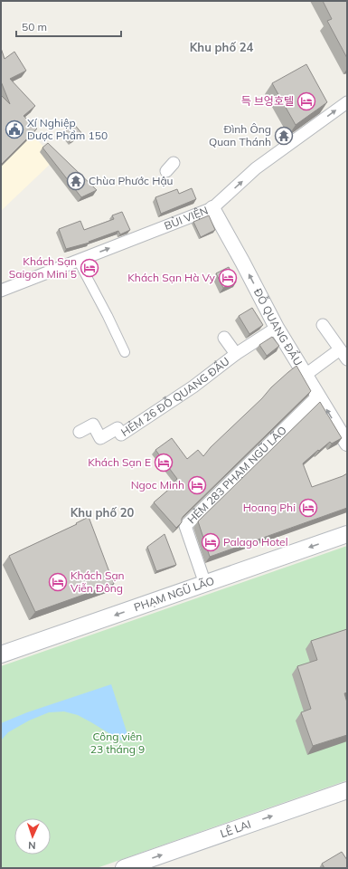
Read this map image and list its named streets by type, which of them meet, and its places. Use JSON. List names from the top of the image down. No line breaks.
{"streets":{"main road":["PHẠM NGŨ LÃO","LÊ LAI"],"street":["BÙI VIỆN","ÐỖ QUANG ÐẨU","HẺM 26 ÐỖ QUANG ÐẦU","HẺM 283 PHẠM NGŨ LÃO"]},"crossings":[["BÙI VIỆN","ÐỖ QUANG ÐẨU"],["ÐỖ QUANG ÐẨU","HẺM 26 ÐỖ QUANG ÐẦU"],["ÐỖ QUANG ÐẨU","HẺM 283 PHẠM NGŨ LÃO"],["HẺM 283 PHẠM NGŨ LÃO","PHẠM NGŨ LÃO"]],"one_way":["BÙI VIỆN","ÐỖ QUANG ÐẨU","PHẠM NGŨ LÃO","LÊ LAI"],"districts":["Khu phố 24","Khu phố 20"],"parks":["Công viên 23 tháng 9"],"places":{"hotel":["득 브엉호텔","Khách Sạn Saigon Mini 5","Khách Sạn Hà Vy","Khách Sạn E","Ngoc Minh","Hoang Phi","Palago Hotel","Khách Sạn Viễn Đông"],"public building":["Xí Nghiệp Dược Phẩm 150"],"temple":["Đình Ông Quan Thánh","Chùa Phước Hậu"]},"scale_bar":"50 m","north":"bottom"}
